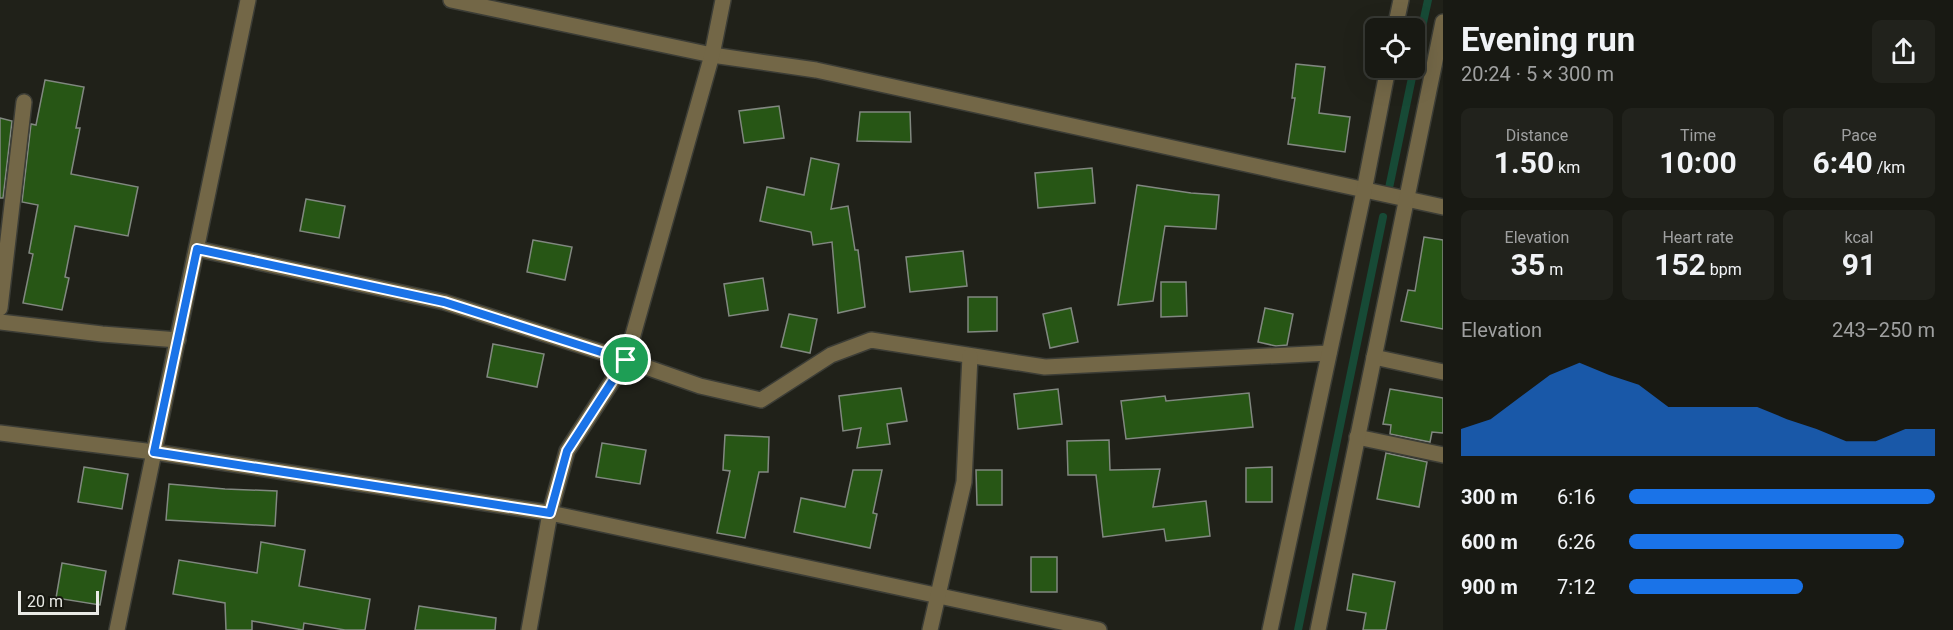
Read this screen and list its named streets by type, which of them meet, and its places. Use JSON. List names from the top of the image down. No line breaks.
{"scale_bar":"20 m","page":{"heading":["Evening run","20:24 · 5 × 300 m"],"stats":[["Distance","1.50 km"],["Time","10:00"],["Pace","6:40 /km"],["Elevation","35 m"],["Heart rate","152 bpm"],["kcal","91"]],"chart":["Elevation","243–250 m"],"list":[{"name":"300 m","note":"6:16"},{"name":"600 m","note":"6:26"},{"name":"900 m","note":"7:12"}],"scale":"20 m"}}
